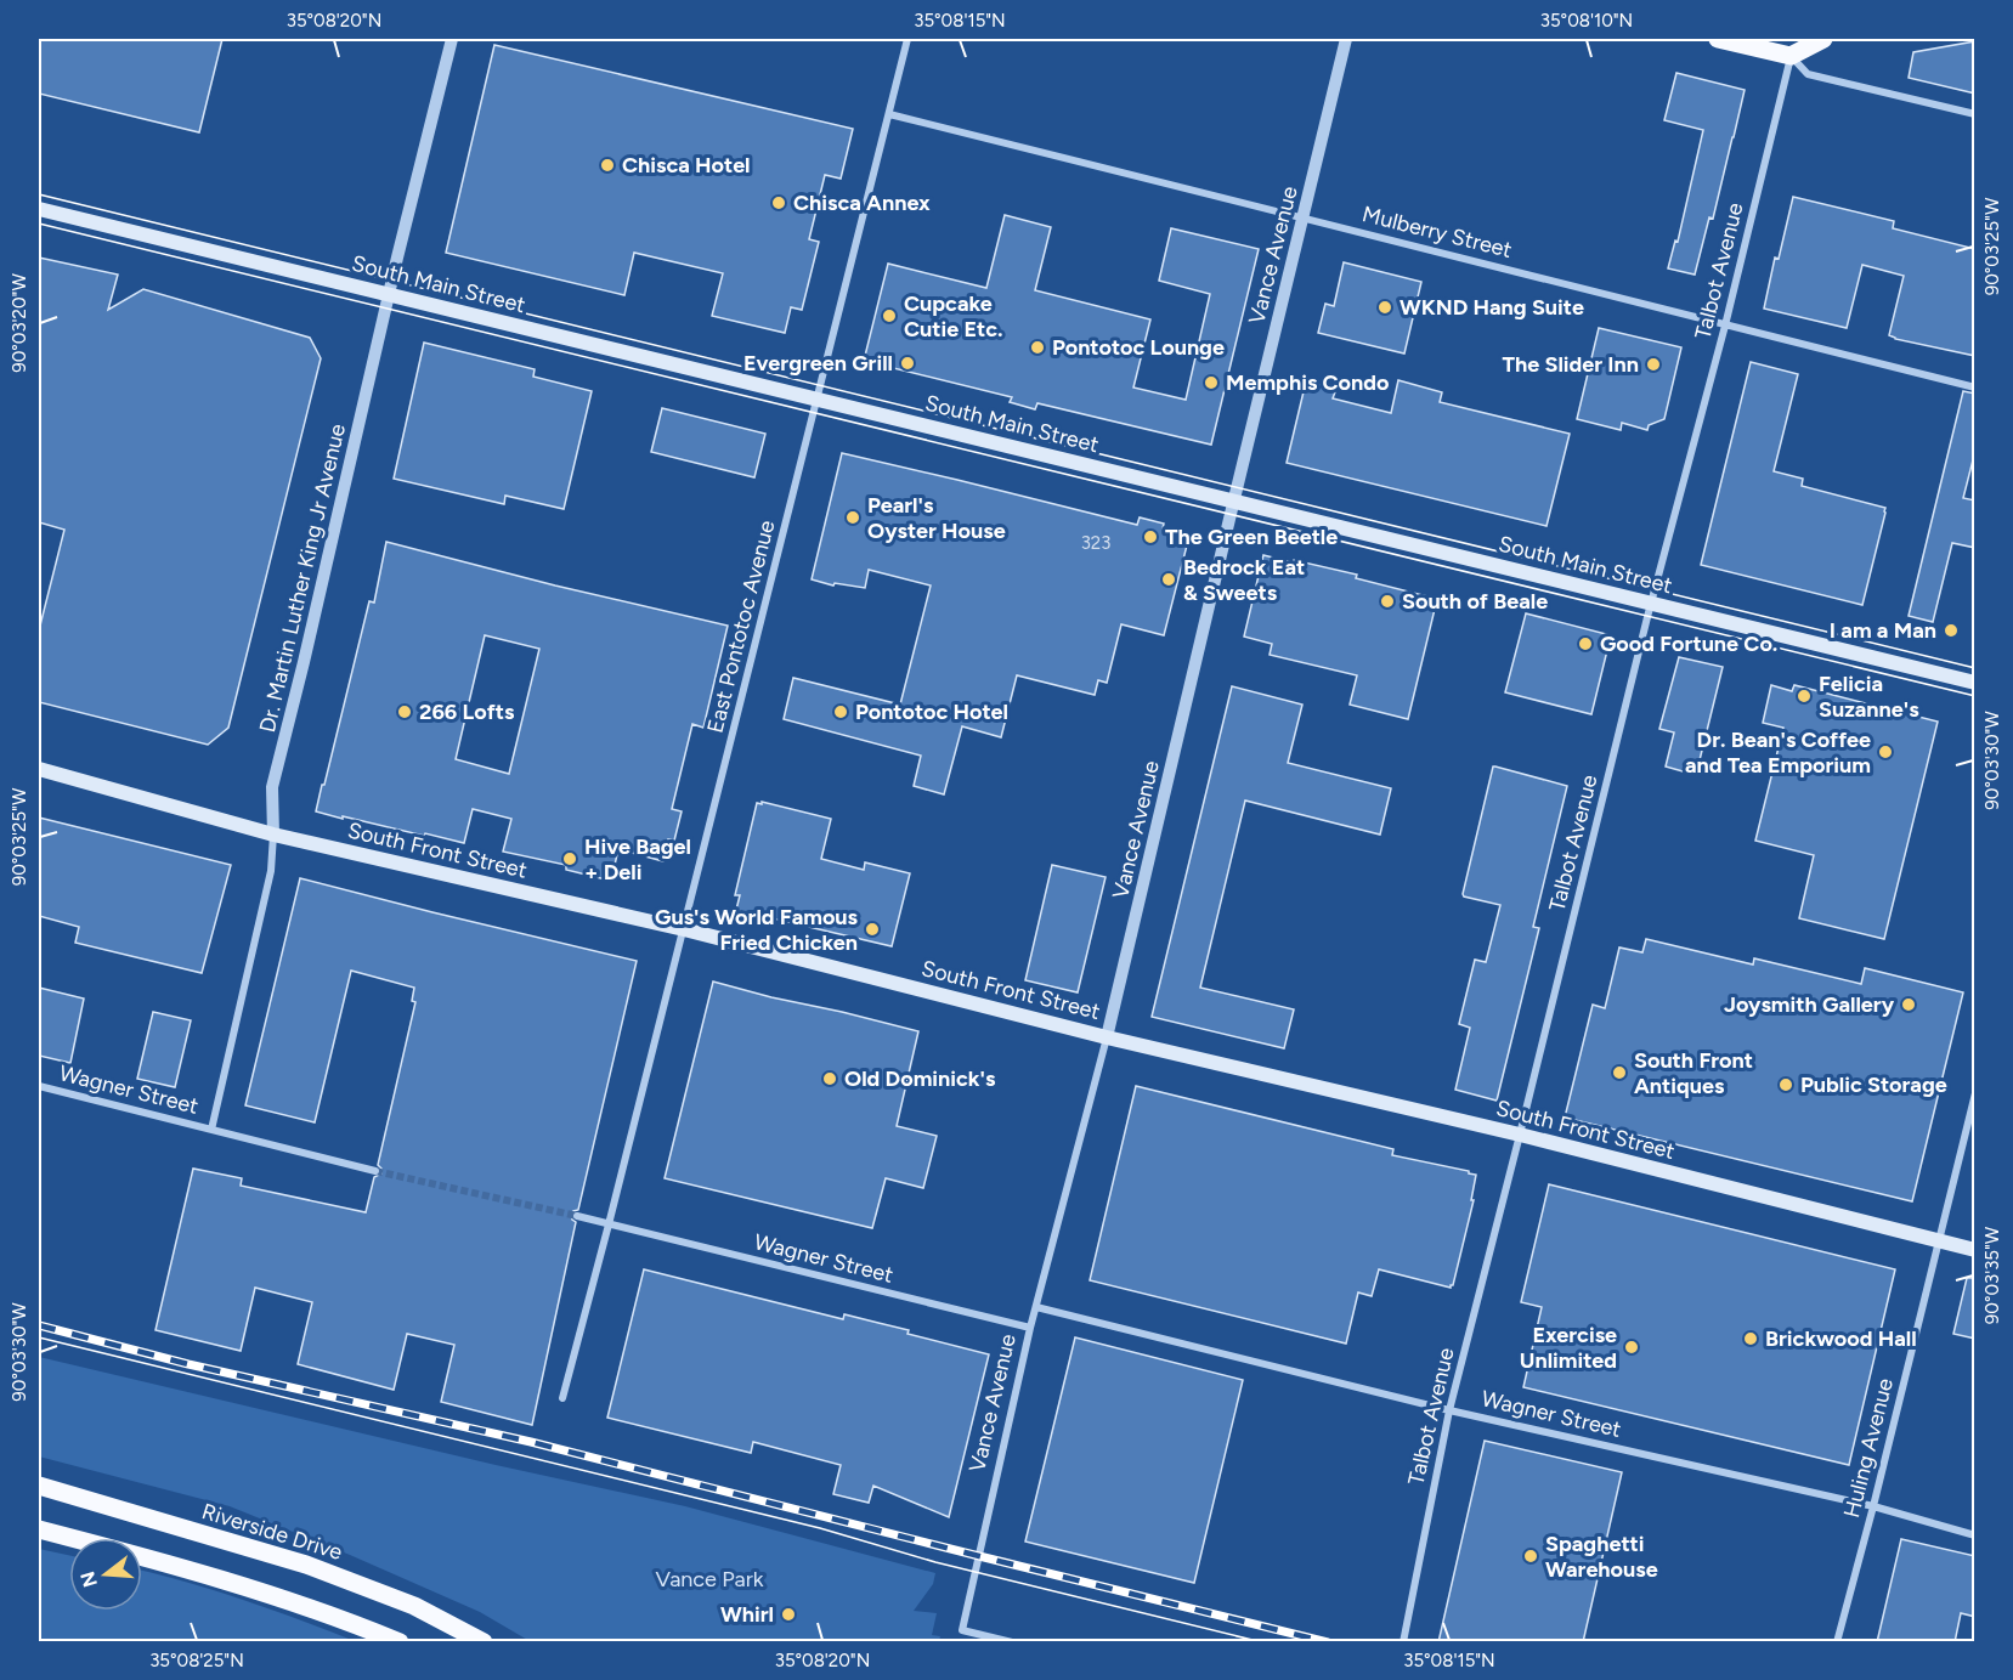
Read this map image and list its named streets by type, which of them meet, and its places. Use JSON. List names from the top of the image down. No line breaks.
{"streets":{"main road":["South Main Street","South Front Street","Riverside Drive"],"street":["Mulberry Street","Vance Avenue","Talbot Avenue","Dr. Martin Luther King Jr Avenue","East Pontotoc Avenue","Wagner Street","Huling Avenue"]},"crossings":[["Mulberry Street","Vance Avenue"],["Mulberry Street","Talbot Avenue"],["Mulberry Street","East Pontotoc Avenue"],["Vance Avenue","South Main Street"],["Vance Avenue","South Front Street"],["Vance Avenue","Wagner Street"],["Talbot Avenue","South Main Street"],["Talbot Avenue","South Front Street"],["Talbot Avenue","Wagner Street"],["South Main Street","Dr. Martin Luther King Jr Avenue"],["South Main Street","East Pontotoc Avenue"],["Dr. Martin Luther King Jr Avenue","South Front Street"],["Dr. Martin Luther King Jr Avenue","Wagner Street"],["East Pontotoc Avenue","South Front Street"],["East Pontotoc Avenue","Wagner Street"],["South Front Street","Huling Avenue"],["Wagner Street","Huling Avenue"]],"parks":["Vance Park"],"places":["Chisca Hotel","Chisca Annex","WKND Hang Suite","Cupcake Cutie Etc.","Pontotoc Lounge","Evergreen Grill","The Slider Inn","Memphis Condo","Pearl's Oyster House","The Green Beetle","Bedrock Eat & Sweets","South of Beale","I am a Man","Good Fortune Co.","Felicia Suzanne's","266 Lofts","Pontotoc Hotel","Dr. Bean's Coffee and Tea Emporium","Hive Bagel + Deli","Gus's World Famous Fried Chicken","Joysmith Gallery","South Front Antiques","Old Dominick's","Public Storage","Brickwood Hall","Exercise Unlimited","Spaghetti Warehouse","Whirl"],"house_numbers":["323"],"north":"left","coordinates":["35°08'20\"N","35°08'15\"N","35°08'10\"N","90°03'25\"W","90°03'20\"W","90°03'30\"W","90°03'35\"W","35°08'25\"N"]}
